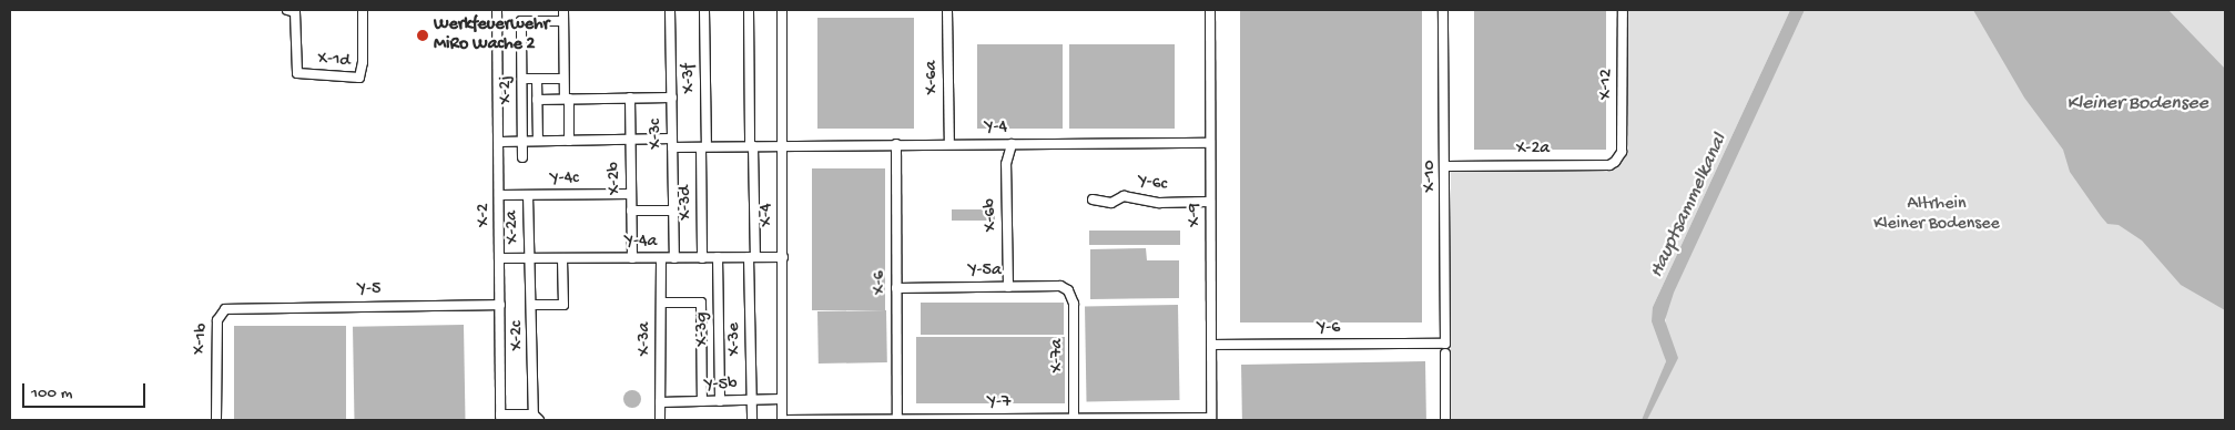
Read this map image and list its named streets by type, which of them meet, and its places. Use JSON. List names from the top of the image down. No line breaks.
{"streets":{"street":["X-1d","X-6a","X-3f","X-12","X-2j","Y-4","X-3c","X-2a","X-10","X-2b","Y-4c","Y-6c","X-3d","X-2","X-4","X-6b","X-9","Y-4a","Y-5a","X-6","Y-5","X-3g","Y-6","X-2c","X-1b","X-3a","X-3e","X-7a","Y-5b","Y-7"]},"crossings":[["X-6a","Y-4"],["X-3f","X-3d"],["X-12","X-2a"],["Y-4","X-4"],["Y-4","X-6b"],["Y-4","X-9"],["Y-4","X-6"],["X-3c","Y-4a"],["X-2a","X-10"],["X-2a","Y-4c"],["X-2a","Y-4a"],["X-2a","X-2c"],["X-10","Y-6"],["X-2b","Y-4c"],["X-2b","Y-4a"],["Y-4c","X-2"],["Y-6c","X-9"],["X-3d","Y-4a"],["X-2","Y-4a"],["X-2","Y-5"],["X-4","Y-4a"],["X-4","Y-5b"],["X-6b","Y-5a"],["X-9","Y-6"],["X-9","Y-7"],["Y-4a","X-3g"],["Y-4a","X-2c"],["Y-4a","X-3a"],["Y-4a","X-3e"],["Y-5a","X-6"],["Y-5a","X-7a"],["X-6","Y-7"],["Y-5","X-1b"],["X-3g","Y-5b"],["X-3a","Y-5b"],["X-3e","Y-5b"],["X-7a","Y-7"]],"water":["Kleiner Bodensee","Hauptsammelkanal"],"parks":["Altrhein Kleiner Bodensee"],"places":["Werkfeuerwehr MiRo Wache 2"],"scale_bar":"100 m"}
